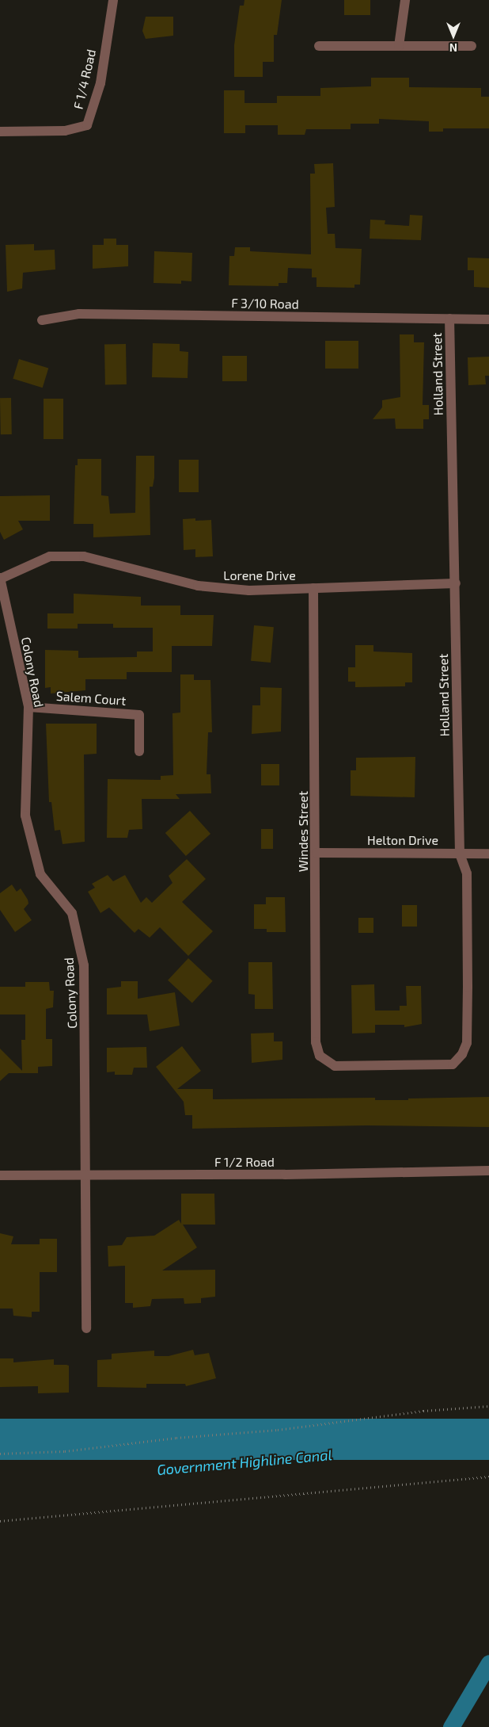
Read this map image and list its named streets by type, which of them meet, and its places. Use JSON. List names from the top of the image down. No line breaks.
{"streets":{"street":["F 1/4 Road","F 3/10 Road","Holland Street","Lorene Drive","Colony Road","Salem Court","Windes Street","Helton Drive","F 1/2 Road"]},"crossings":[["F 3/10 Road","Holland Street"],["Holland Street","Lorene Drive"],["Holland Street","Windes Street"],["Holland Street","Helton Drive"],["Lorene Drive","Colony Road"],["Lorene Drive","Windes Street"],["Colony Road","Salem Court"],["Colony Road","F 1/2 Road"],["Windes Street","Helton Drive"]],"water":["Government Highline Canal"],"north":"bottom"}
